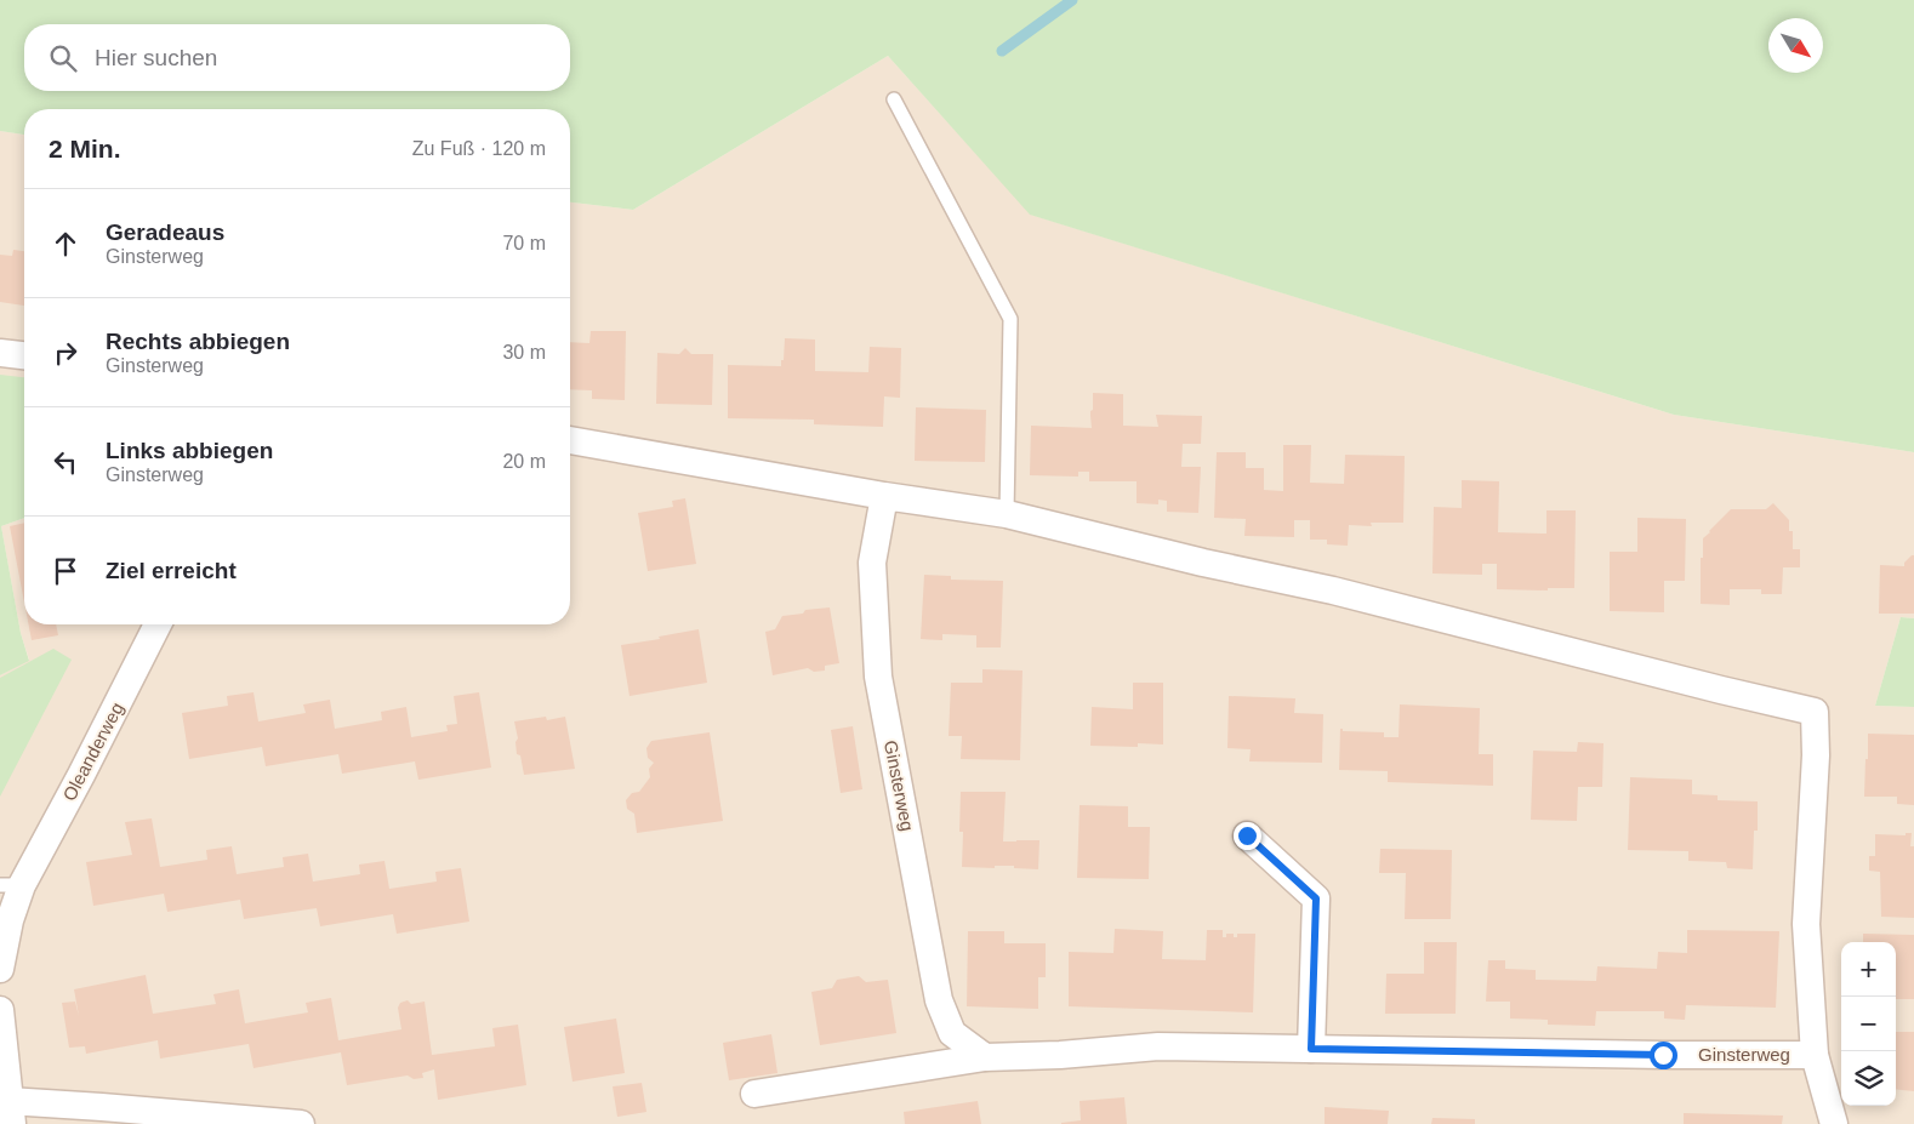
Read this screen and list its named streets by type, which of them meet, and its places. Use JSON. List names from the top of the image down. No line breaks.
{"streets":{"street":["Oleanderweg","Ginsterweg"]},"north":"bottom right","page":{"search":"Hier suchen","heading":["2 Min.","Zu Fuß · 120 m"],"list":[["Geradeaus","Ginsterweg","70 m"],["Rechts abbiegen","Ginsterweg","30 m"],["Links abbiegen","Ginsterweg","20 m"],"Ziel erreicht"],"map_buttons":["+","−"]}}
